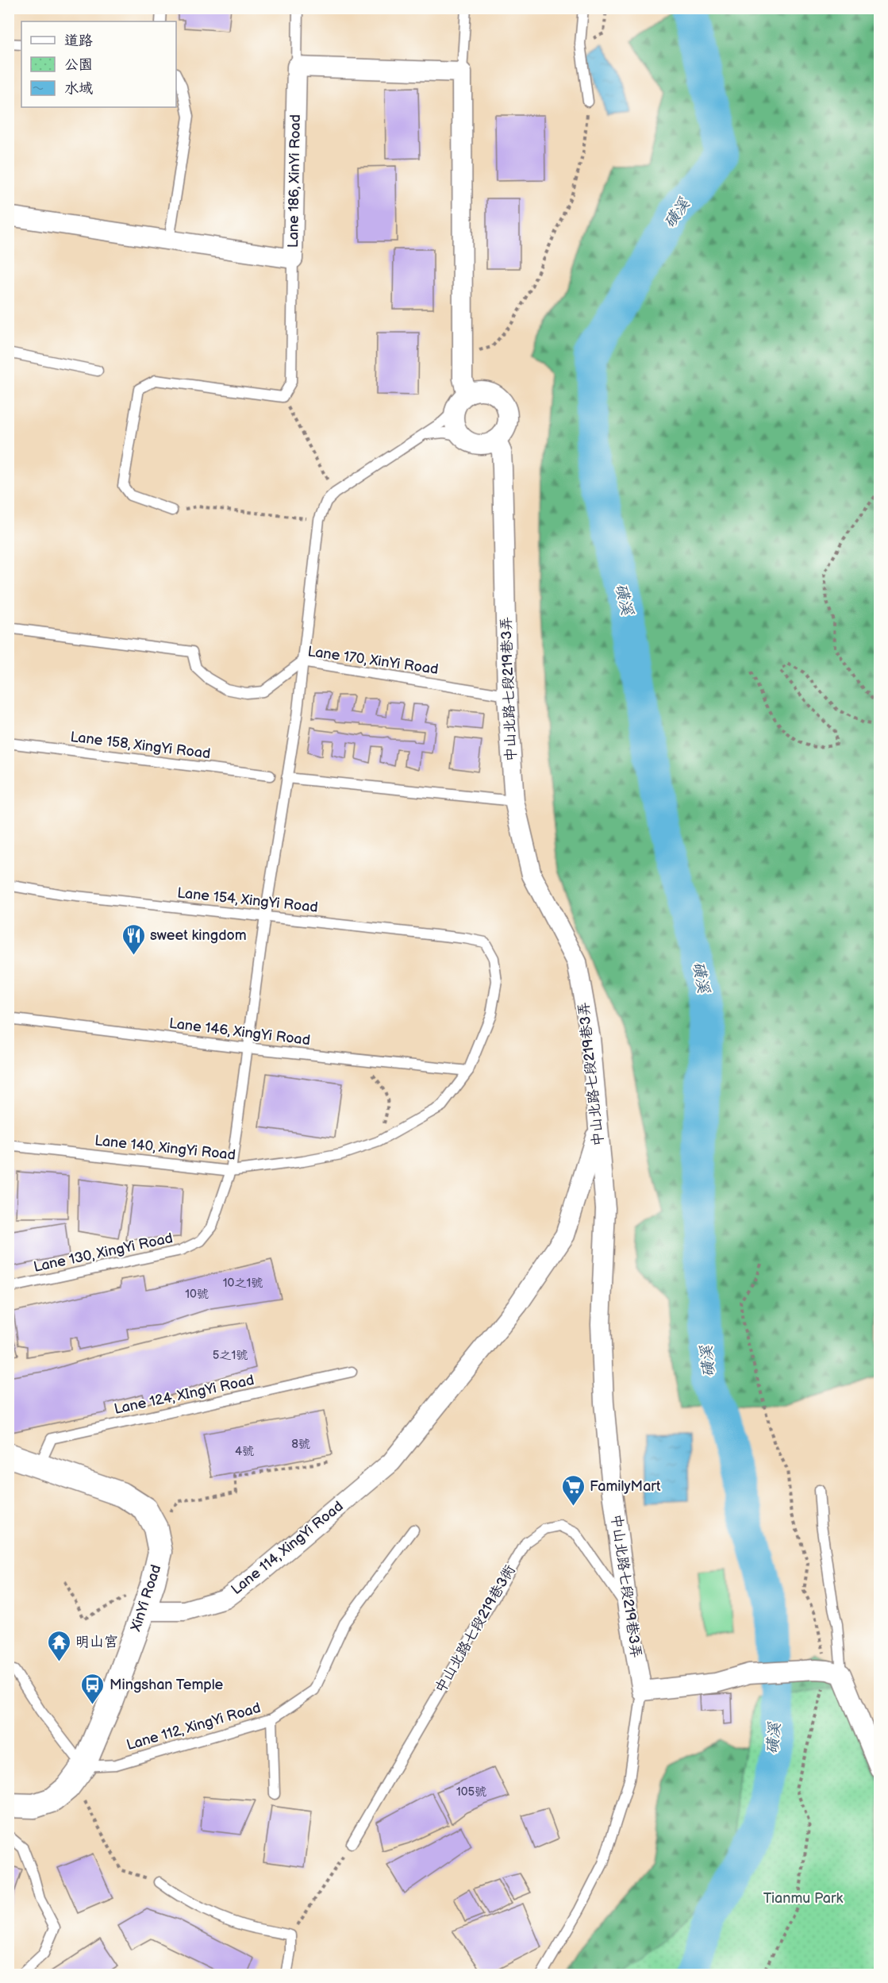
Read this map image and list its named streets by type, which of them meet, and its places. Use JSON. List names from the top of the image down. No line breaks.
{"streets":{"street":["Lane 186, XinYi Road","中山北路七段219巷3弄","Lane 114, XingYi Road","XinYi Road"],"lane":["Lane 170, XinYi Road","Lane 158, XingYi Road","Lane 154, XingYi Road","Lane 146, XingYi Road","Lane 140, XingYi Road","Lane 130, XingYi Road","Lane 124, XIngYi Road","中山北路七段219巷3衖","Lane 112, XingYi Road"]},"crossings":[["Lane 170, XinYi Road","中山北路七段219巷3弄"],["Lane 170, XinYi Road","Lane 130, XingYi Road"],["中山北路七段219巷3弄","Lane 114, XingYi Road"],["中山北路七段219巷3弄","中山北路七段219巷3衖"],["Lane 154, XingYi Road","Lane 140, XingYi Road"],["Lane 154, XingYi Road","Lane 130, XingYi Road"],["Lane 146, XingYi Road","Lane 140, XingYi Road"],["Lane 146, XingYi Road","Lane 130, XingYi Road"],["Lane 140, XingYi Road","Lane 130, XingYi Road"],["Lane 124, XIngYi Road","XinYi Road"],["Lane 114, XingYi Road","XinYi Road"],["XinYi Road","Lane 112, XingYi Road"]],"water":["磺溪"],"parks":["Tianmu Park"],"places":{"restaurant":["sweet kingdom"],"supermarket":["FamilyMart"],"temple":["明山宮"],"bus stop":["Mingshan Temple"]},"house_numbers":["10之1號","10號","5之1號","8號","4號","105號"],"legend":["道路","公園","水域"]}
